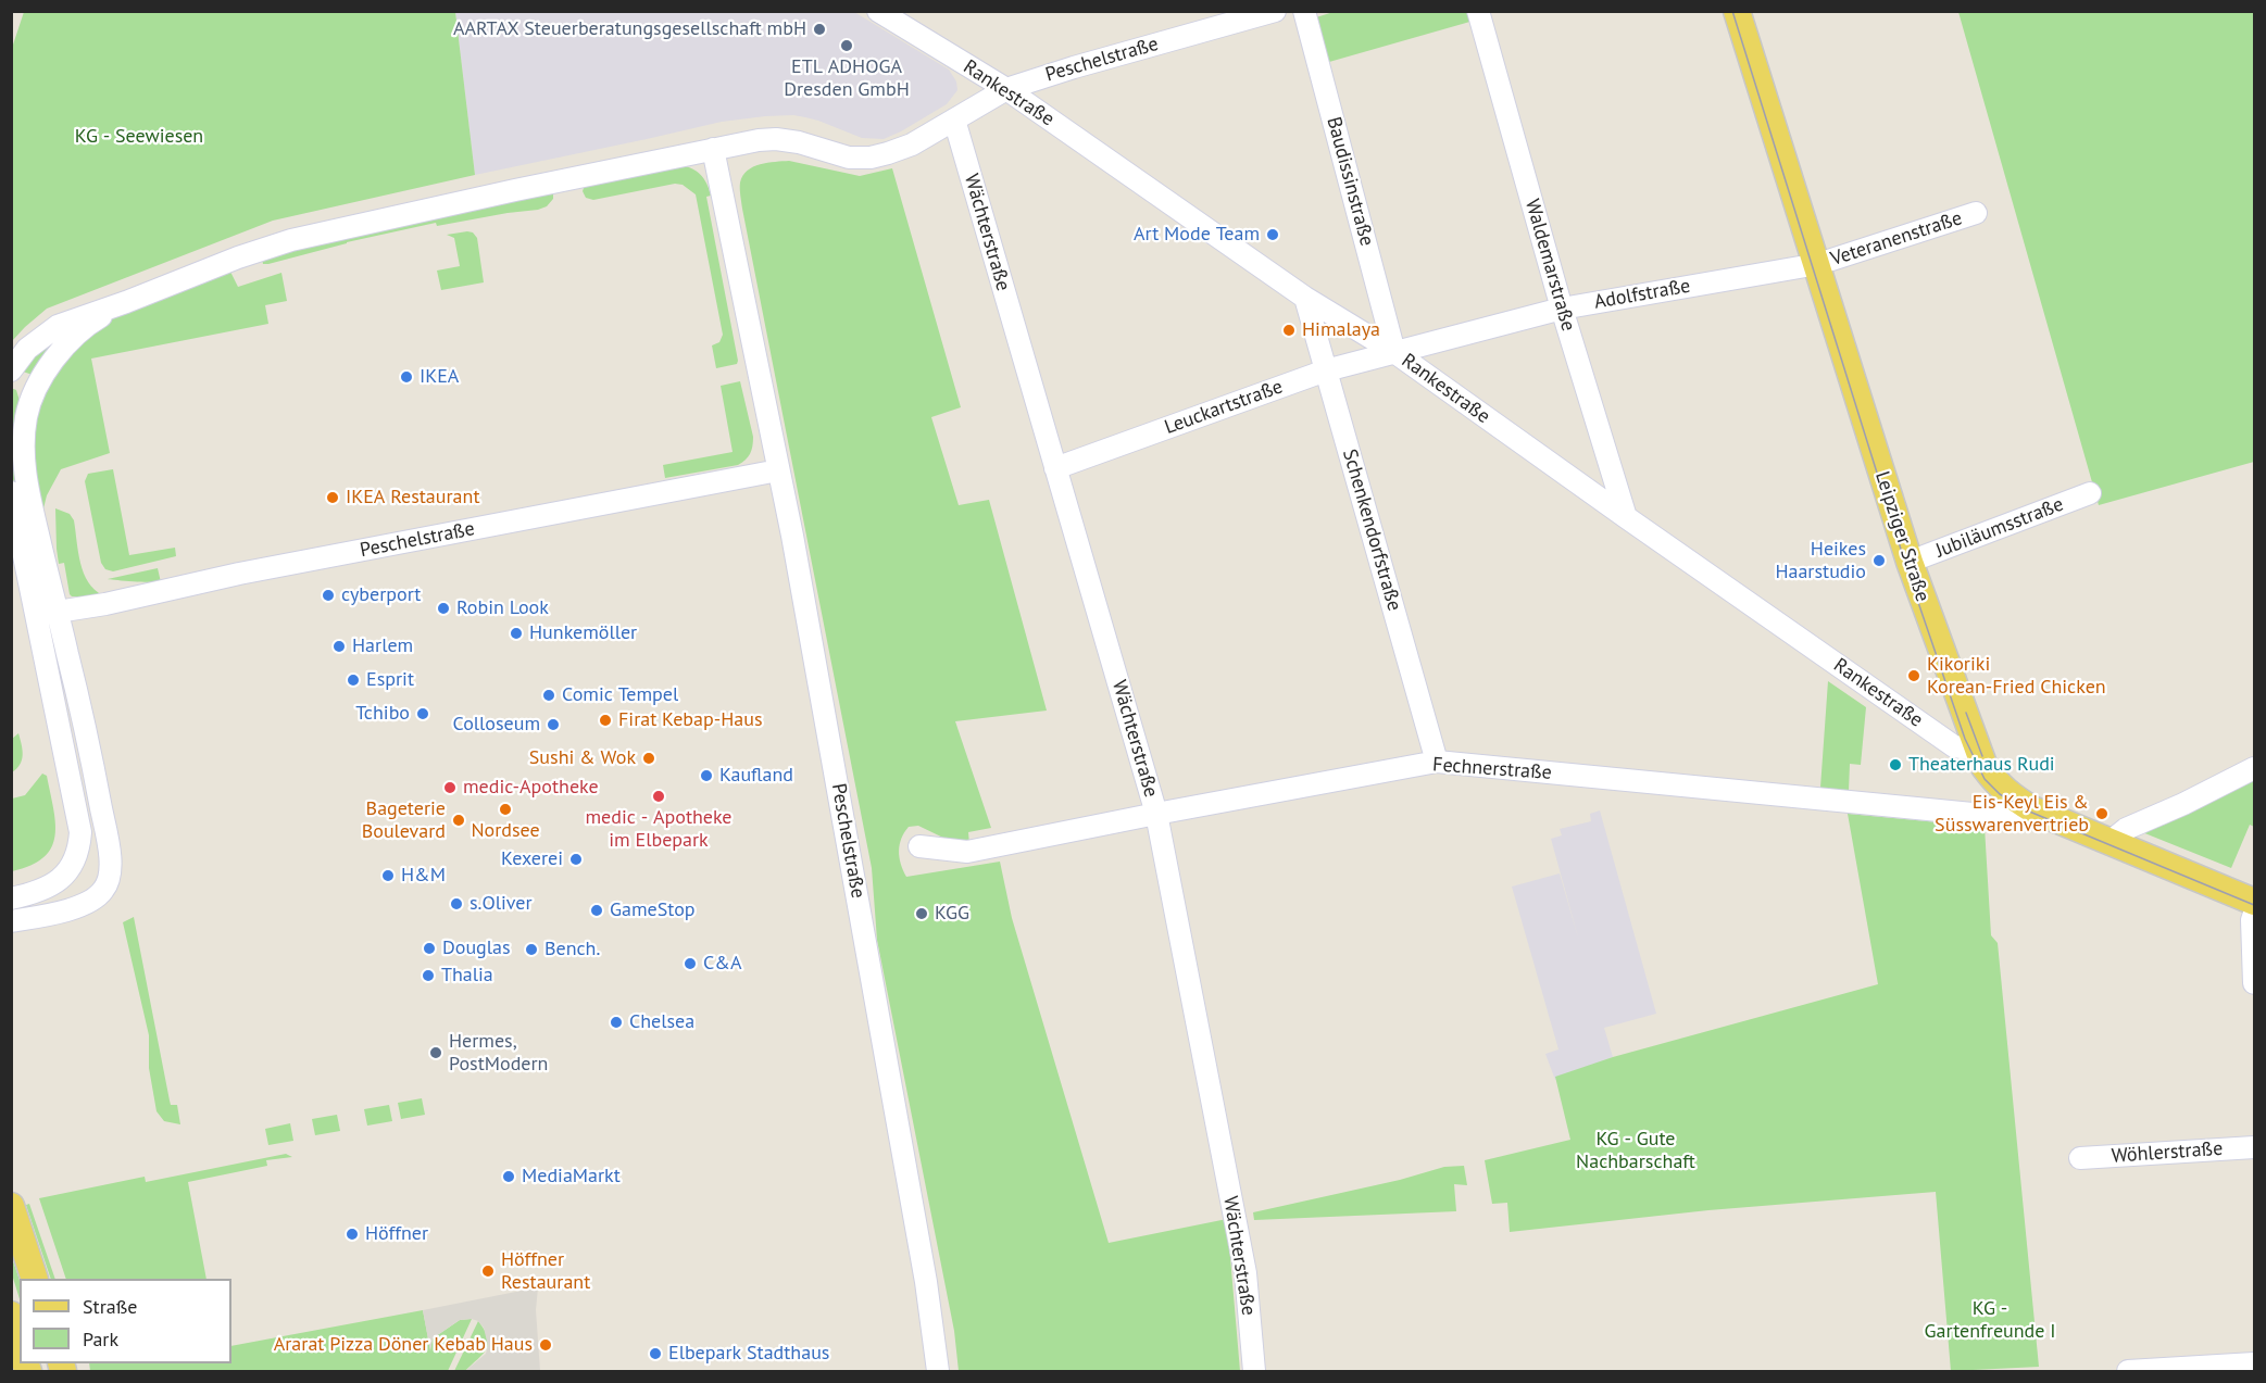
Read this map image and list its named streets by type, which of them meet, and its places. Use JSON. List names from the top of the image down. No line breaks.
{"streets":{"main road":["Leipziger Straße"],"street":["Peschelstraße","Rankestraße","Baudissinstraße","Wächterstraße","Veteranenstraße","Waldemarstraße","Adolfstraße","Leuckartstraße","Jubiläumsstraße","Schenkendorfstraße","Fechnerstraße","Wöhlerstraße"]},"crossings":[["Peschelstraße","Rankestraße"],["Peschelstraße","Wächterstraße"],["Rankestraße","Baudissinstraße"],["Rankestraße","Waldemarstraße"],["Rankestraße","Adolfstraße"],["Rankestraße","Leuckartstraße"],["Rankestraße","Schenkendorfstraße"],["Rankestraße","Leipziger Straße"],["Baudissinstraße","Adolfstraße"],["Baudissinstraße","Leuckartstraße"],["Wächterstraße","Leuckartstraße"],["Wächterstraße","Fechnerstraße"],["Veteranenstraße","Adolfstraße"],["Veteranenstraße","Leipziger Straße"],["Waldemarstraße","Adolfstraße"],["Adolfstraße","Leuckartstraße"],["Adolfstraße","Leipziger Straße"],["Leuckartstraße","Schenkendorfstraße"],["Jubiläumsstraße","Leipziger Straße"],["Schenkendorfstraße","Fechnerstraße"],["Leipziger Straße","Fechnerstraße"]],"parks":["KG - Seewiesen","KG - Gute Nachbarschaft","KG - Gartenfreunde I"],"places":["AARTAX Steuerberatungsgesellschaft mbH","ETL ADHOGA Dresden GmbH","Art Mode Team","Himalaya","IKEA","IKEA Restaurant","Heikes Haarstudio","cyberport","Robin Look","Hunkemöller","Harlem","Kikoriki Korean-Fried Chicken","Esprit","Comic Tempel","Tchibo","Firat Kebap-Haus","Colloseum","Sushi & Wok","Theaterhaus Rudi","Kaufland","medic-Apotheke","medic - Apotheke im Elbepark","Nordsee","Eis-Keyl Eis & Süsswarenvertrieb","Bageterie Boulevard","Kexerei","H&M","s.Oliver","GameStop","KGG","Douglas","Bench.","C&A","Thalia","Chelsea","Hermes, PostModern","MediaMarkt","Höffner","Höffner Restaurant","Ararat Pizza Döner Kebab Haus","Elbepark Stadthaus"],"legend":["Straße","Park"]}
